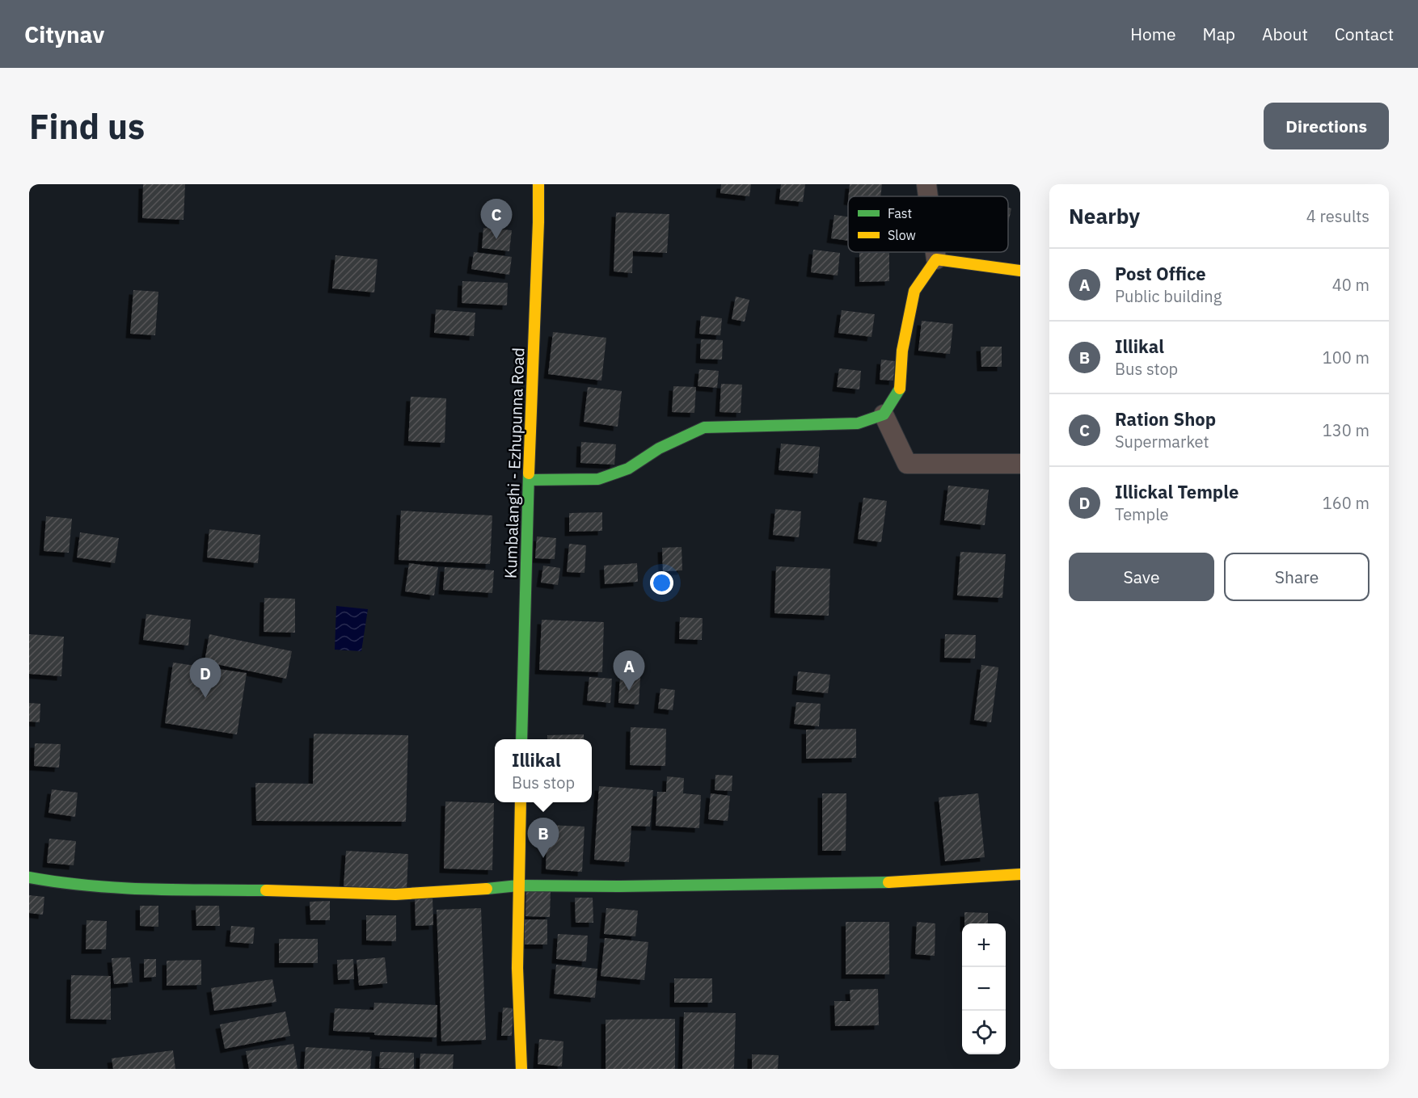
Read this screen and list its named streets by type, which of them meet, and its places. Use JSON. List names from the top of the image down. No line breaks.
{"streets":{"street":["Kumbalanghi - Ezhupunna Road"]},"legend":["Fast","Slow"],"page":{"header":"Citynav","nav":["Home","Map","About","Contact"],"buttons":["Directions",["Save","Share"]],"title":"Find us","heading":["Nearby","4 results"],"pins":["C","A","D","B"],"list":[{"mark":"A","name":"Post Office","note":"Public building","value":"40 m"},{"mark":"B","name":"Illikal","note":"Bus stop","value":"100 m"},{"mark":"C","name":"Ration Shop","note":"Supermarket","value":"130 m"},{"mark":"D","name":"Illickal Temple","note":"Temple","value":"160 m"}],"popup":["Illikal","Bus stop"],"map_buttons":["+","−"]}}
